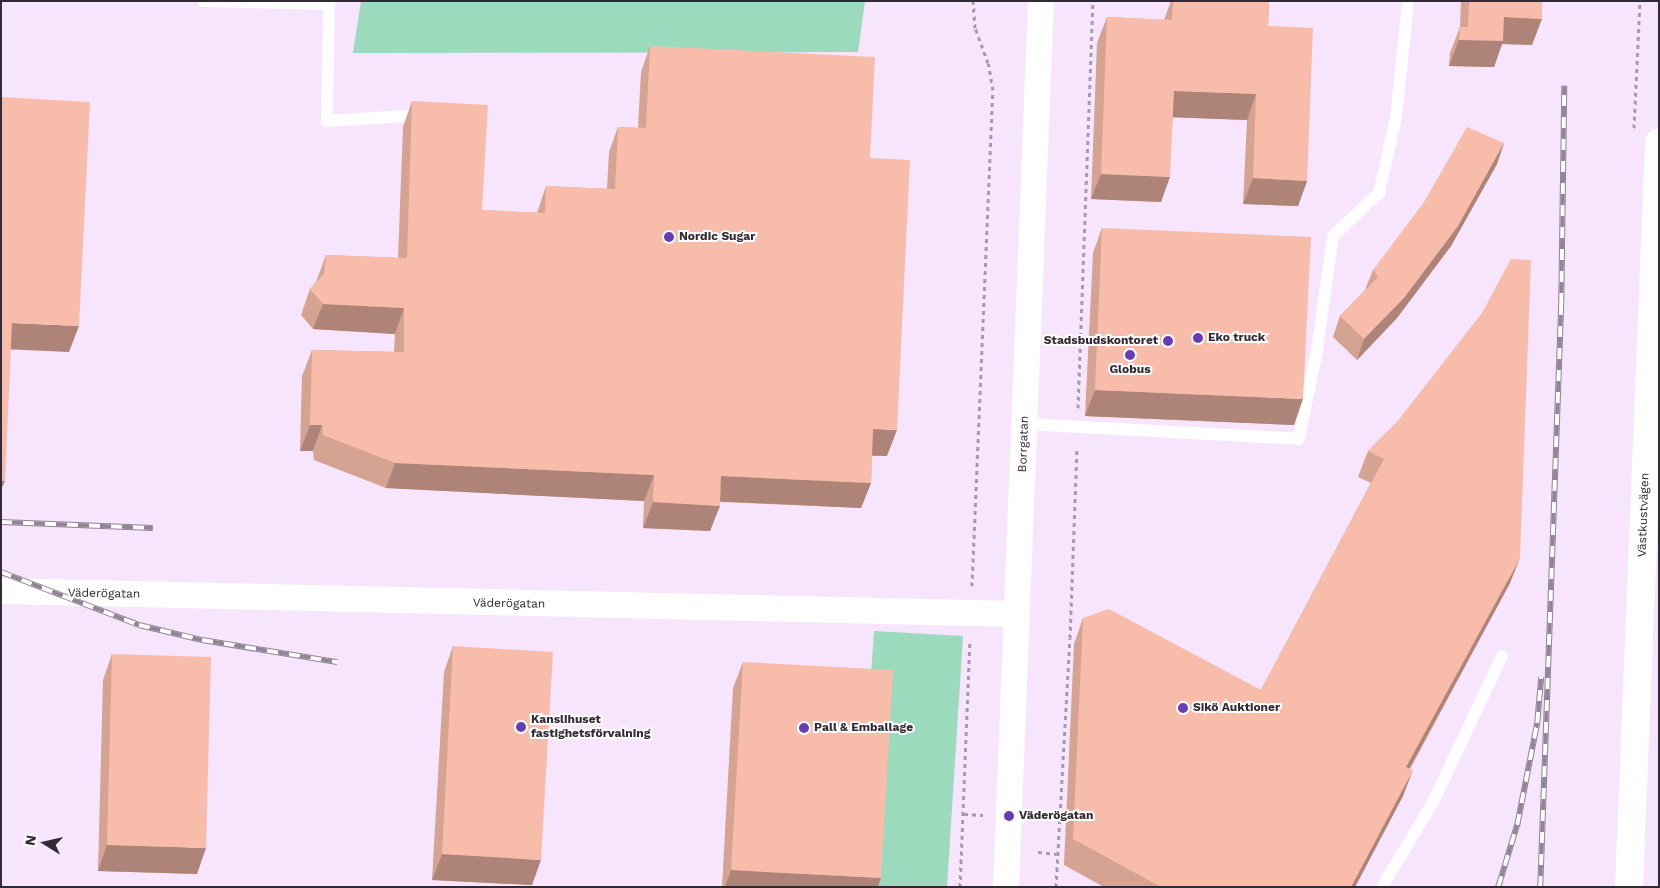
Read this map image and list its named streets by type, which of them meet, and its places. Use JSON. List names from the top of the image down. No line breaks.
{"streets":{"main road":["Västkustvägen"],"street":["Borrgatan","Väderögatan"]},"crossings":[["Borrgatan","Väderögatan"]],"places":["Nordic Sugar","Eko truck","Stadsbudskontoret","Globus","Sikö Auktioner","Kanslihuset fastighetsförvalning","Pall & Emballage","Väderögatan"],"north":"left"}
